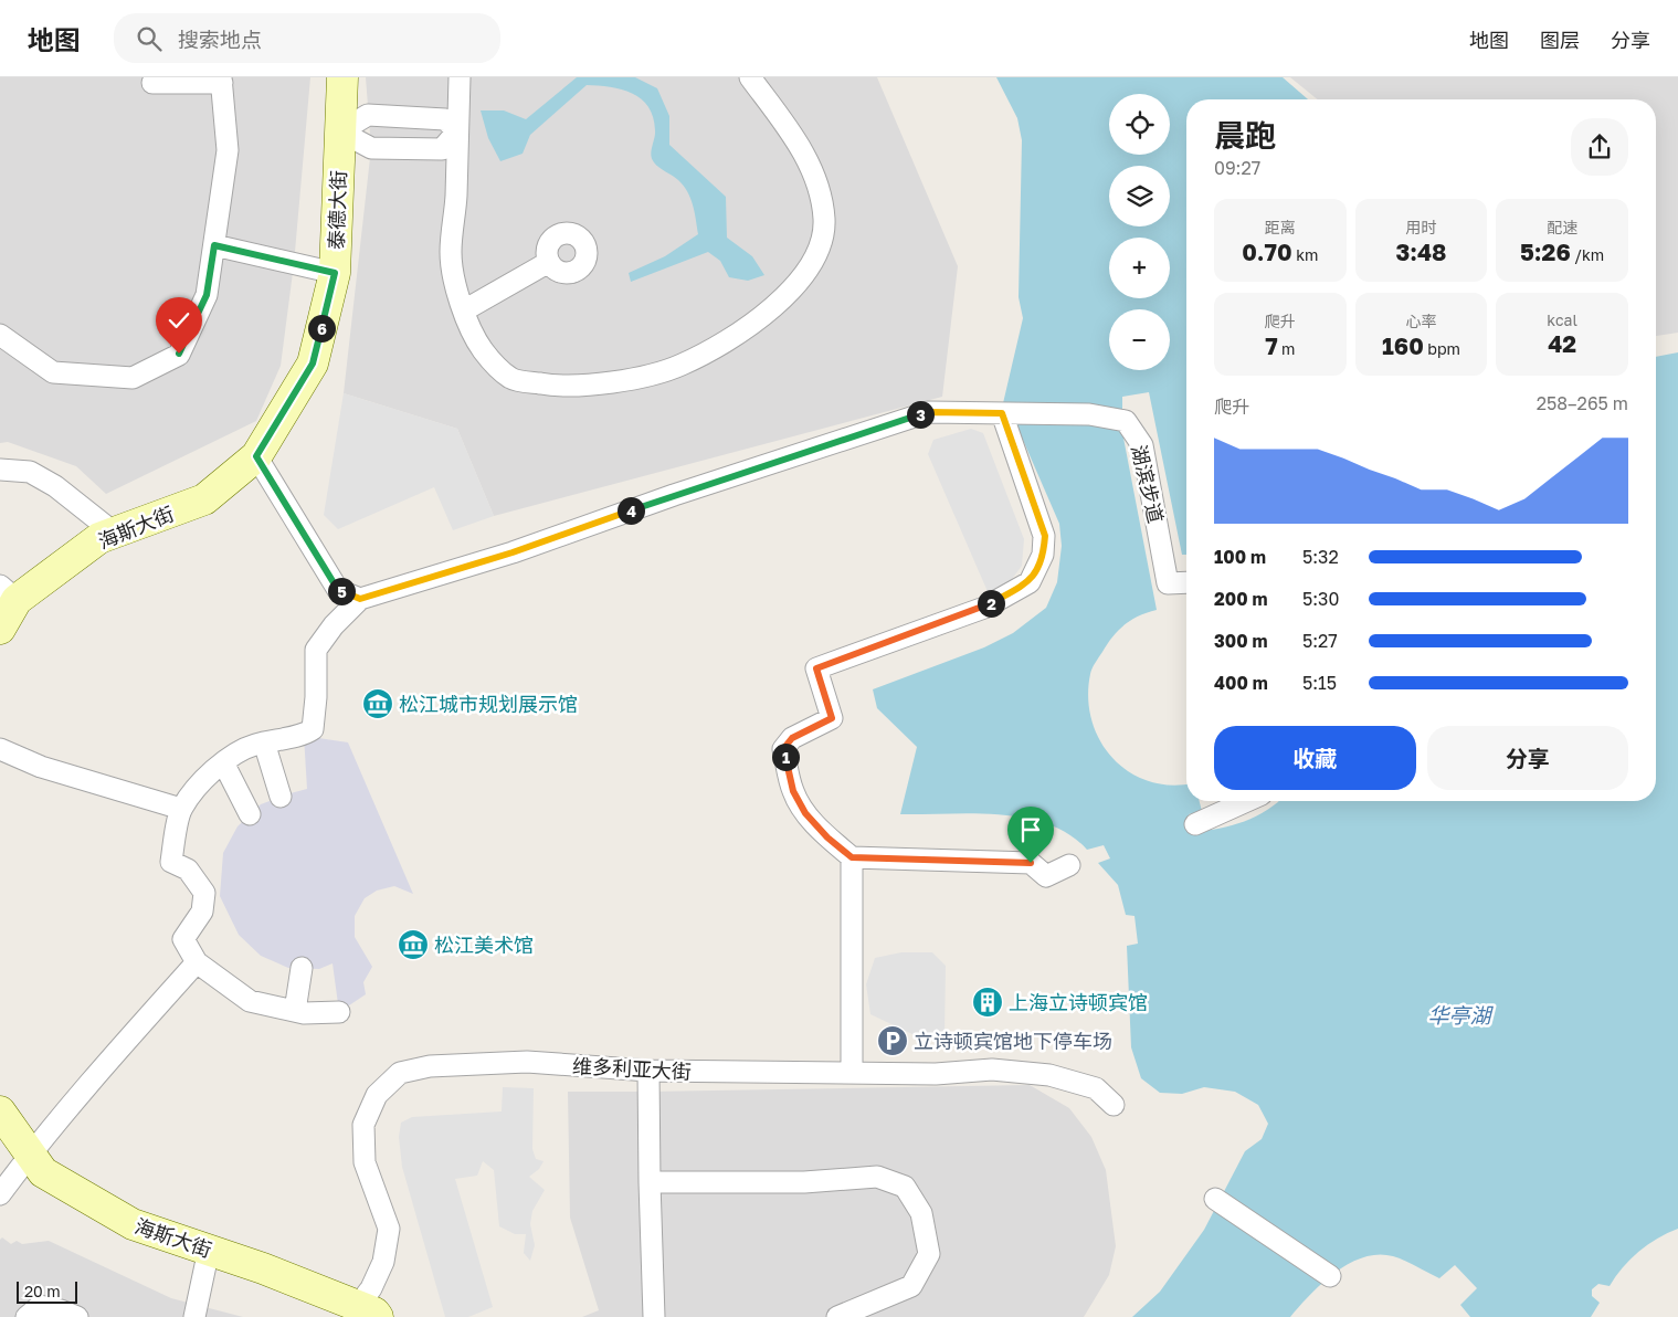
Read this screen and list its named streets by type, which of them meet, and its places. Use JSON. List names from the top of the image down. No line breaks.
{"streets":{"street":["泰德大街","湖滨步道","海斯大街","维多利亚大街"]},"crossings":[["泰德大街","海斯大街"],["海斯大街","维多利亚大街"]],"water":["华亭湖"],"places":{"museum":["松江城市规划展示馆","松江美术馆"],"building":["上海立诗顿宾馆"],"parking":["立诗顿宾馆地下停车场"]},"scale_bar":"20 m","page":{"header":"地图","search":"搜索地点","nav":["地图","图层","分享"],"map_buttons":["+","−"],"heading":["晨跑","09:27"],"stats":[["距离","0.70 km"],["用时","3:48"],["配速","5:26 /km"],["爬升","7 m"],["心率","160 bpm"],["kcal","42"]],"pins":["6","3","4","5","2","1"],"chart":["爬升","258–265 m"],"list":[{"name":"100 m","note":"5:32"},{"name":"200 m","note":"5:30"},{"name":"300 m","note":"5:27"},{"name":"400 m","note":"5:15"}],"buttons":["收藏","分享"],"scale":"20 m"}}
